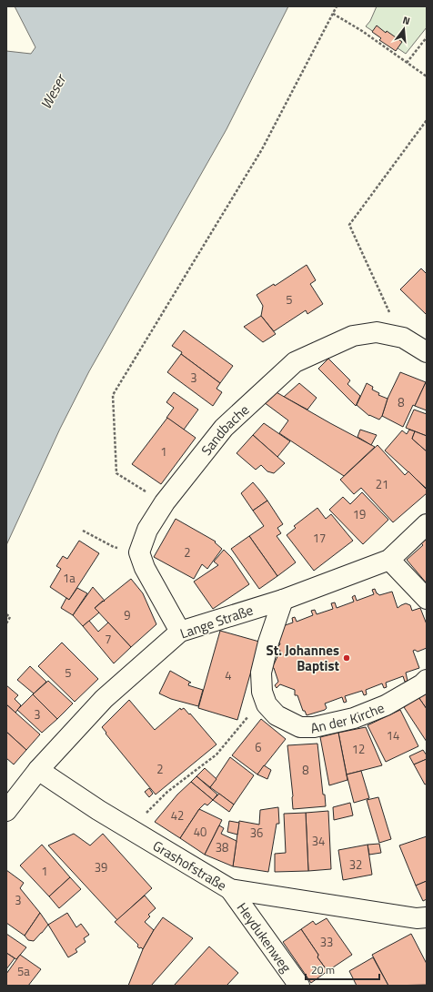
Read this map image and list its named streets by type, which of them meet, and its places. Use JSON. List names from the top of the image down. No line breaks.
{"streets":{"street":["Sandbache","Lange Straße","An der Kirche","Grashofstraße","Heydukenweg"]},"crossings":[["Sandbache","Lange Straße"],["Lange Straße","An der Kirche"],["Lange Straße","Grashofstraße"],["Grashofstraße","Heydukenweg"]],"water":["Weser"],"places":["St. Johannes Baptist"],"house_numbers":["5","3","8","1","21","19","17","2","1a","9","7","5","4","3","14","6","12","2","8","42","40","36","34","38","32","39","1","3","33","5a"],"scale_bar":"20 m","north":"top"}
